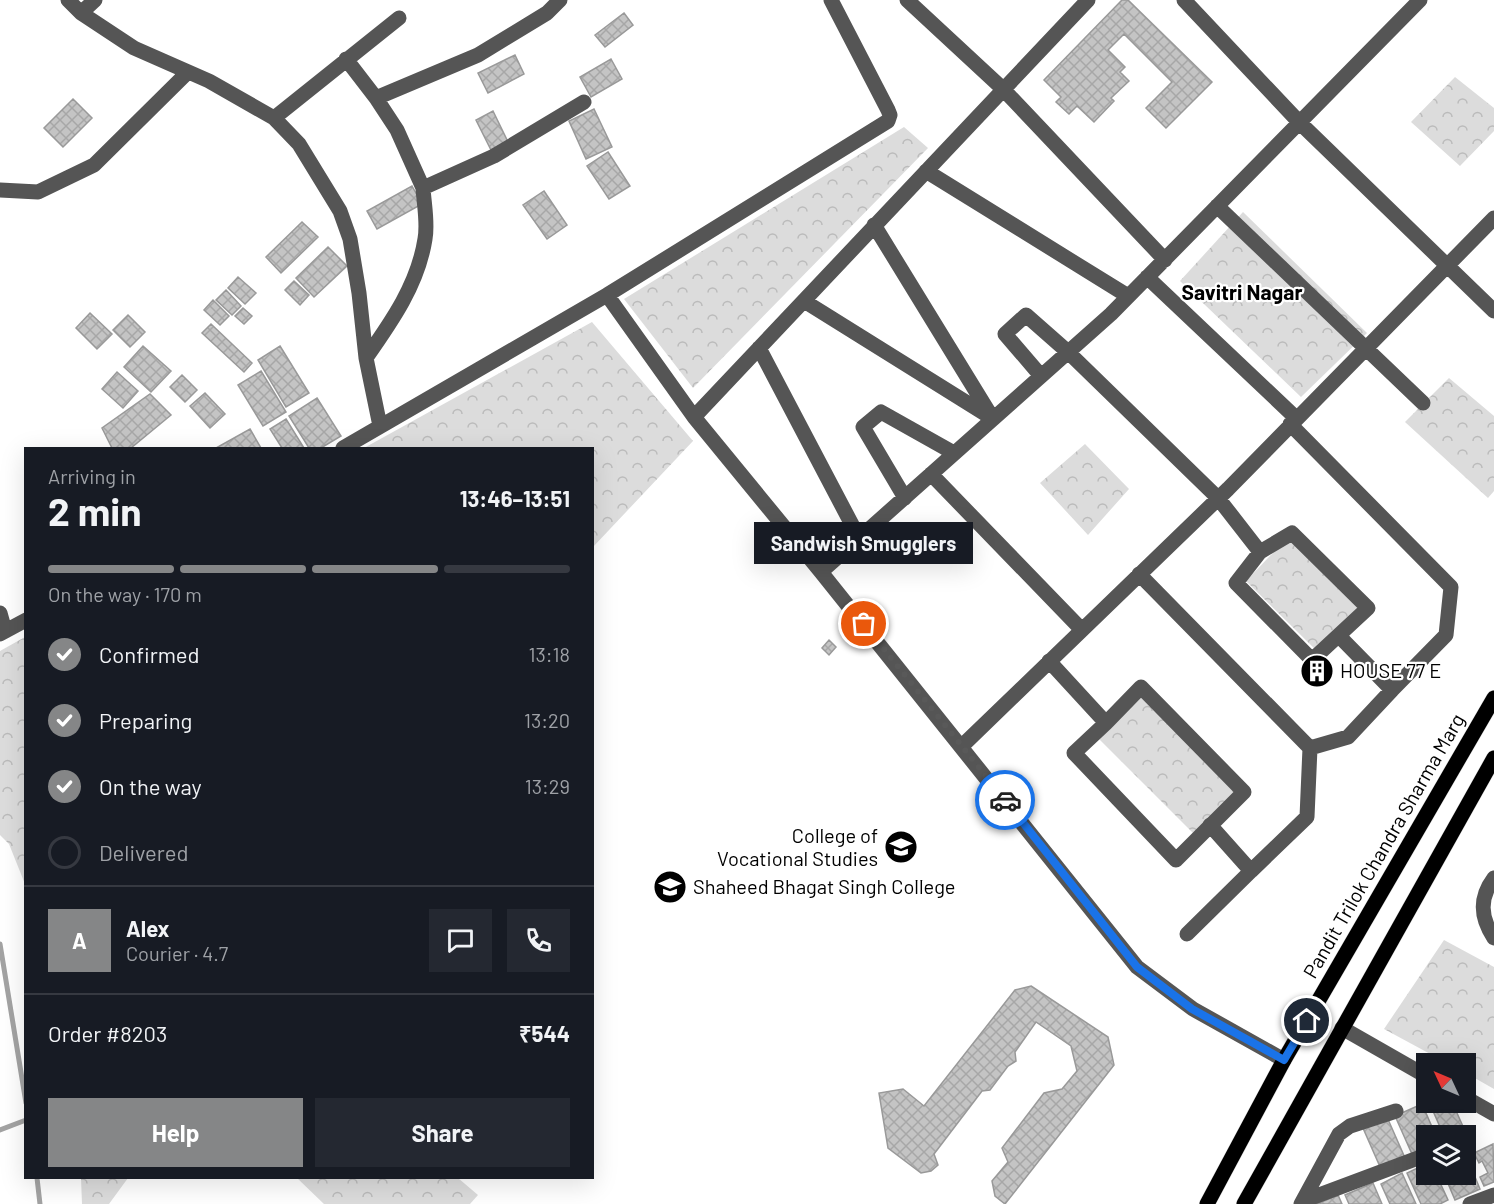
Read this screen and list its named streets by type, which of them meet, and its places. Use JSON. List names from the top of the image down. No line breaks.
{"streets":{"main road":["Pandit Trilok Chandra Sharma Marg"]},"districts":["Savitri Nagar"],"places":{"other":["Sandwish Smugglers"],"building":["HOUSE 77 E"],"school or university":["College of Vocational Studies","Shaheed Bhagat Singh College"]},"north":"top left","page":{"heading":["2 min","Arriving in","13:46–13:51"],"panel":["Alex","Courier · 4.7","Order #8203","₹544"],"bubble":"Sandwish Smugglers","bar":"On the way · 170 m","list":[["Confirmed","13:18"],["Preparing","13:20"],["On the way","13:29"],"Delivered"],"round":"A","buttons":["Help","Share"]}}
